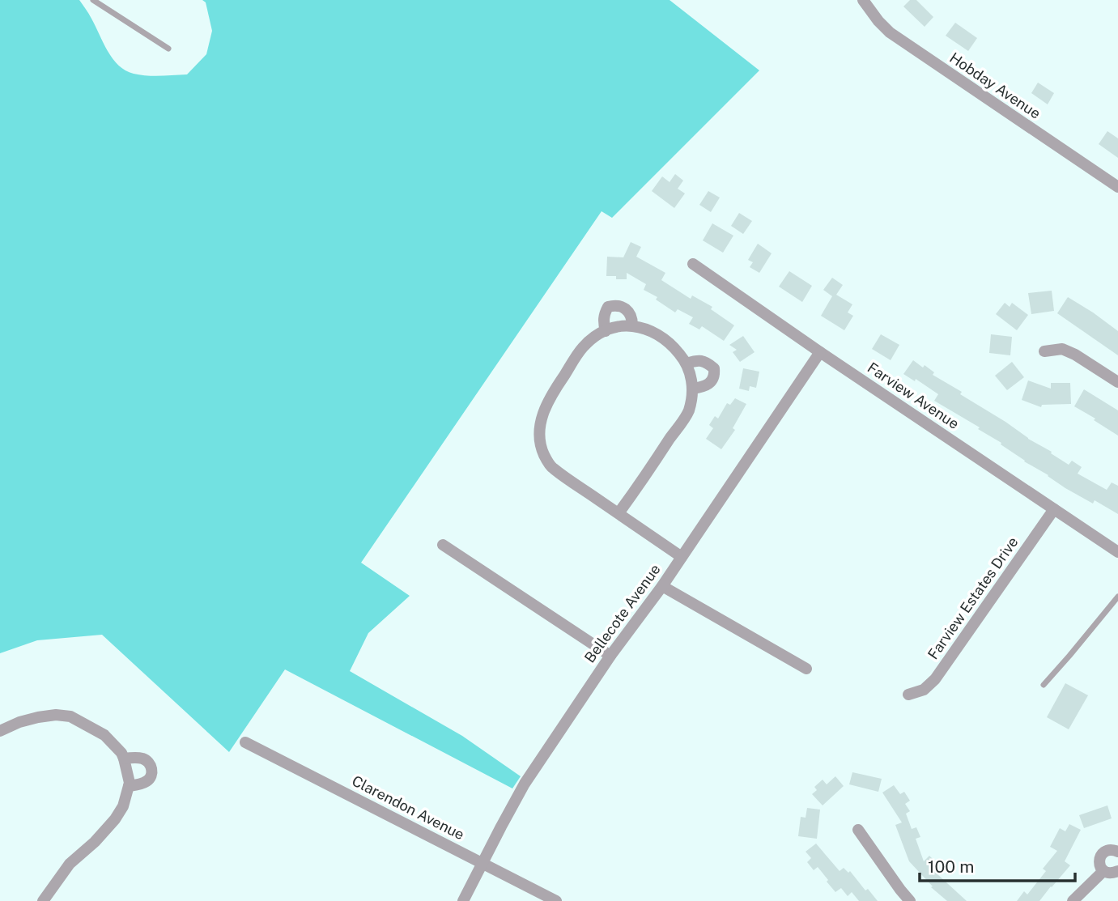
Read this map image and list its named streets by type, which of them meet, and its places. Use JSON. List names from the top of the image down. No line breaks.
{"streets":{"street":["Hobday Avenue","Farview Avenue","Farview Estates Drive","Bellecote Avenue","Clarendon Avenue"]},"crossings":[["Farview Avenue","Farview Estates Drive"],["Farview Avenue","Bellecote Avenue"],["Bellecote Avenue","Clarendon Avenue"]],"scale_bar":"100 m"}
